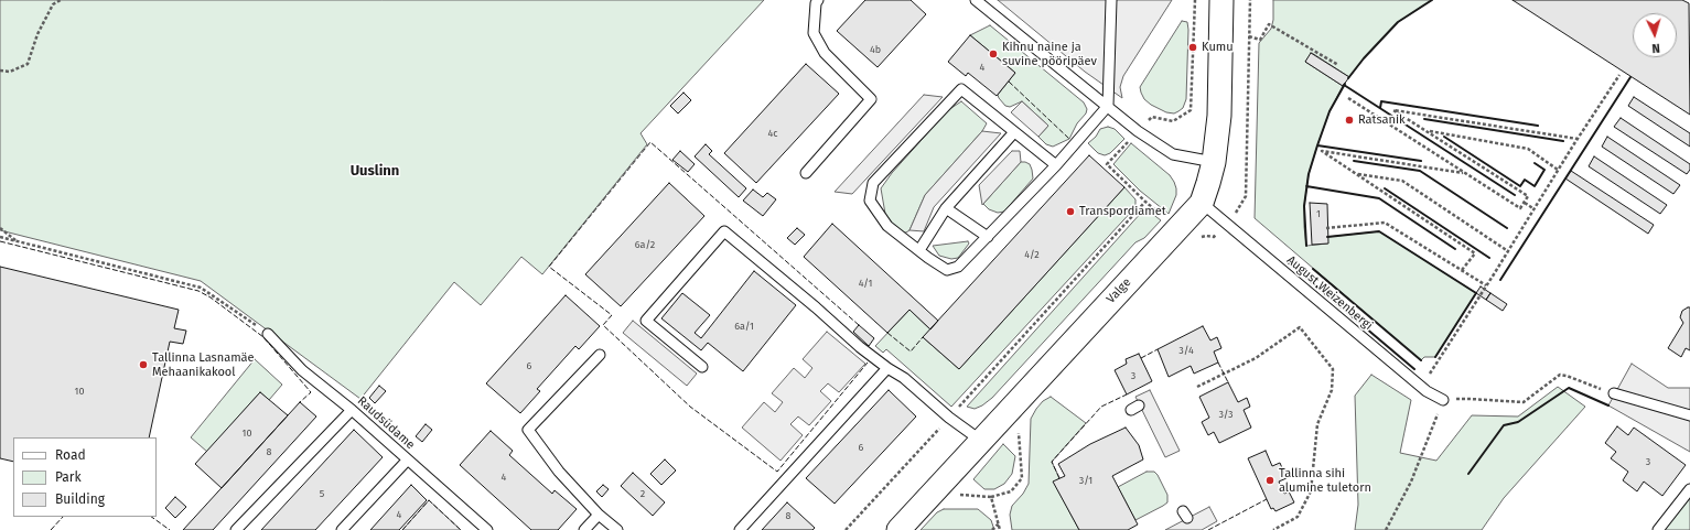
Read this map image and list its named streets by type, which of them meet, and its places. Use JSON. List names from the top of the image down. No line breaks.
{"streets":{"street":["Valge"],"lane":["August Weizenbergi","Raudsüdame"]},"crossings":[["Valge","August Weizenbergi"]],"districts":["Uuslinn"],"places":["Kumu","Kihnu naine ja suvine pööripäev","Ratsanik","Transpordiamet","Tallinna Lasnamäe Mehaanikakool","Tallinna sihi alumine tuletorn"],"house_numbers":["4b","4","4c","1","6a/2","4/2","4/1","6a/1","3/4","6","3","10","3/3","10","6","8","3","4","3/1","5","2","4","8"],"legend":["Road","Park","Building"],"north":"bottom"}
